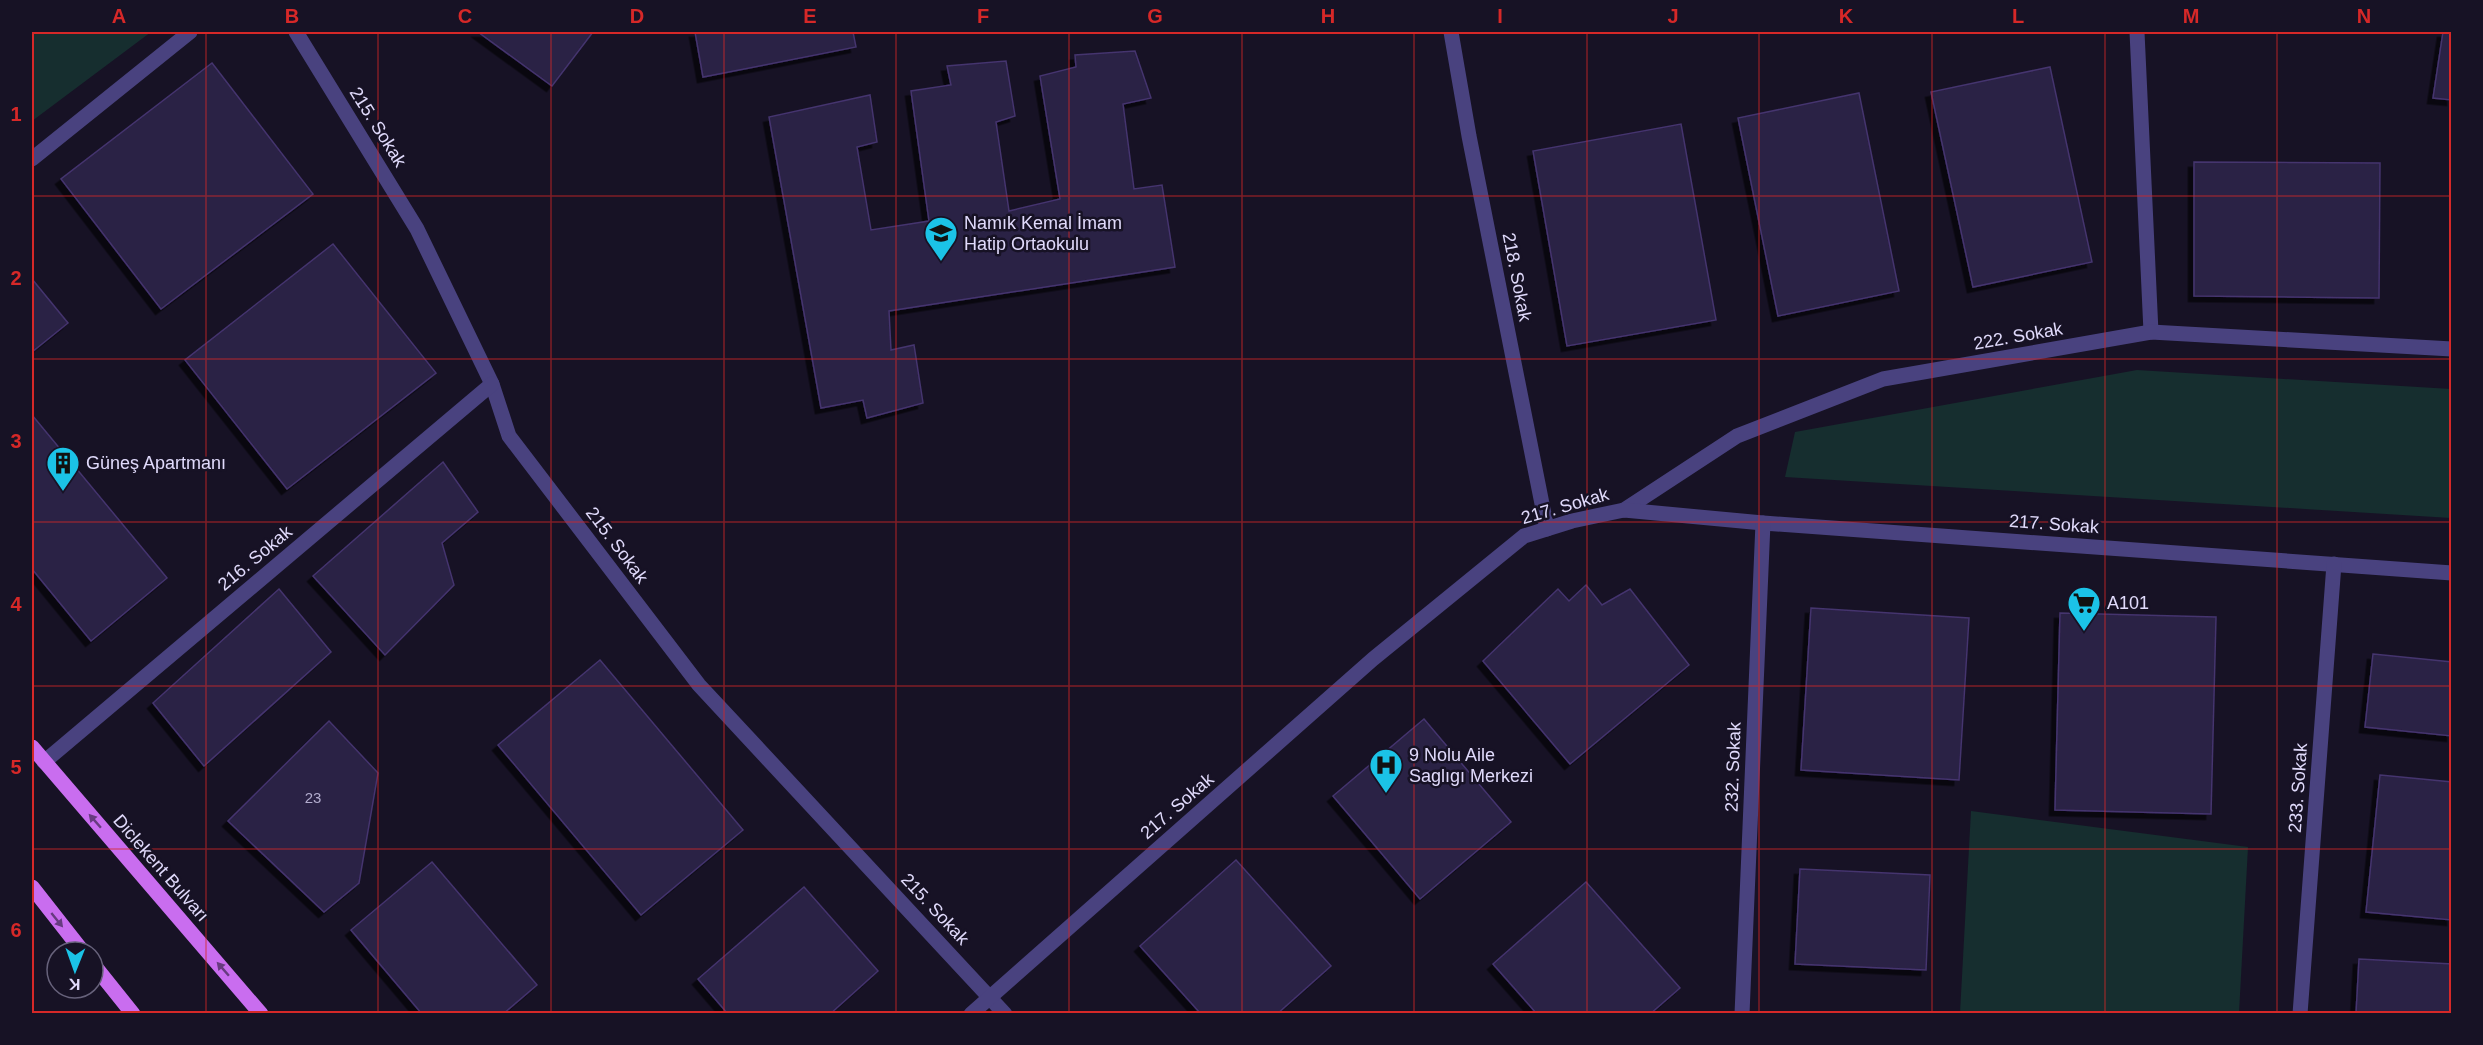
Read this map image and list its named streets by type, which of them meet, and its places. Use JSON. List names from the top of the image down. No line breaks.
{"streets":{"main road":["Diclekent Bulvarı"],"street":["215. Sokak","218. Sokak","222. Sokak","217. Sokak","216. Sokak","232. Sokak","233. Sokak"]},"crossings":[["215. Sokak","217. Sokak"],["215. Sokak","216. Sokak"],["218. Sokak","217. Sokak"],["222. Sokak","217. Sokak"],["217. Sokak","232. Sokak"],["217. Sokak","233. Sokak"],["216. Sokak","Diclekent Bulvarı"]],"places":{"school or university":["Namık Kemal İmam Hatip Ortaokulu"],"building":["Güneş Apartmanı"],"supermarket":["A101"],"hospital":["9 Nolu Aile Saglıgı Merkezi"]},"house_numbers":["23"],"north":"bottom","grid":{"columns":["A","B","C","D","E","F","G","H","I","J","K","L","M","N"],"rows":["1","2","3","4","5","6"]}}
